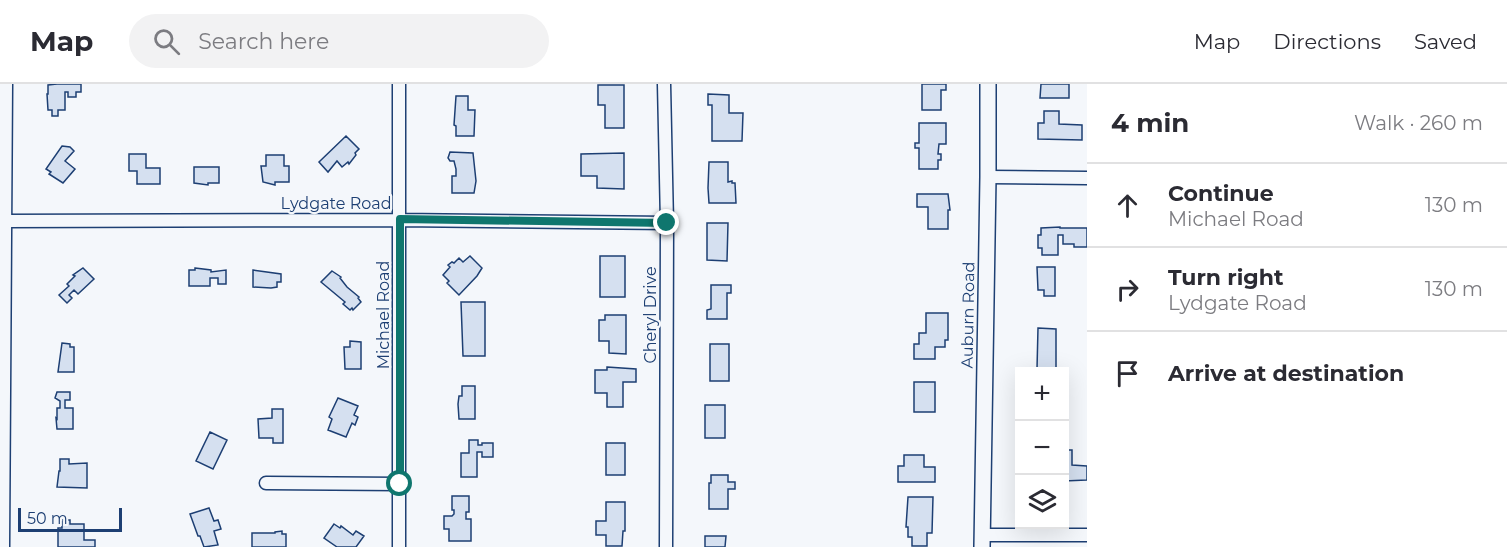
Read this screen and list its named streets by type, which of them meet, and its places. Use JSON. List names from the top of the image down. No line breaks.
{"streets":{"street":["Lydgate Road","Michael Road","Cheryl Drive","Auburn Road"]},"crossings":[["Lydgate Road","Michael Road"],["Lydgate Road","Cheryl Drive"]],"scale_bar":"50 m","page":{"header":"Map","search":"Search here","nav":["Map","Directions","Saved"],"heading":["4 min","Walk · 260 m"],"list":[["Continue","Michael Road","130 m"],["Turn right","Lydgate Road","130 m"],"Arrive at destination"],"map_buttons":["+","−"],"scale":"50 m"}}
